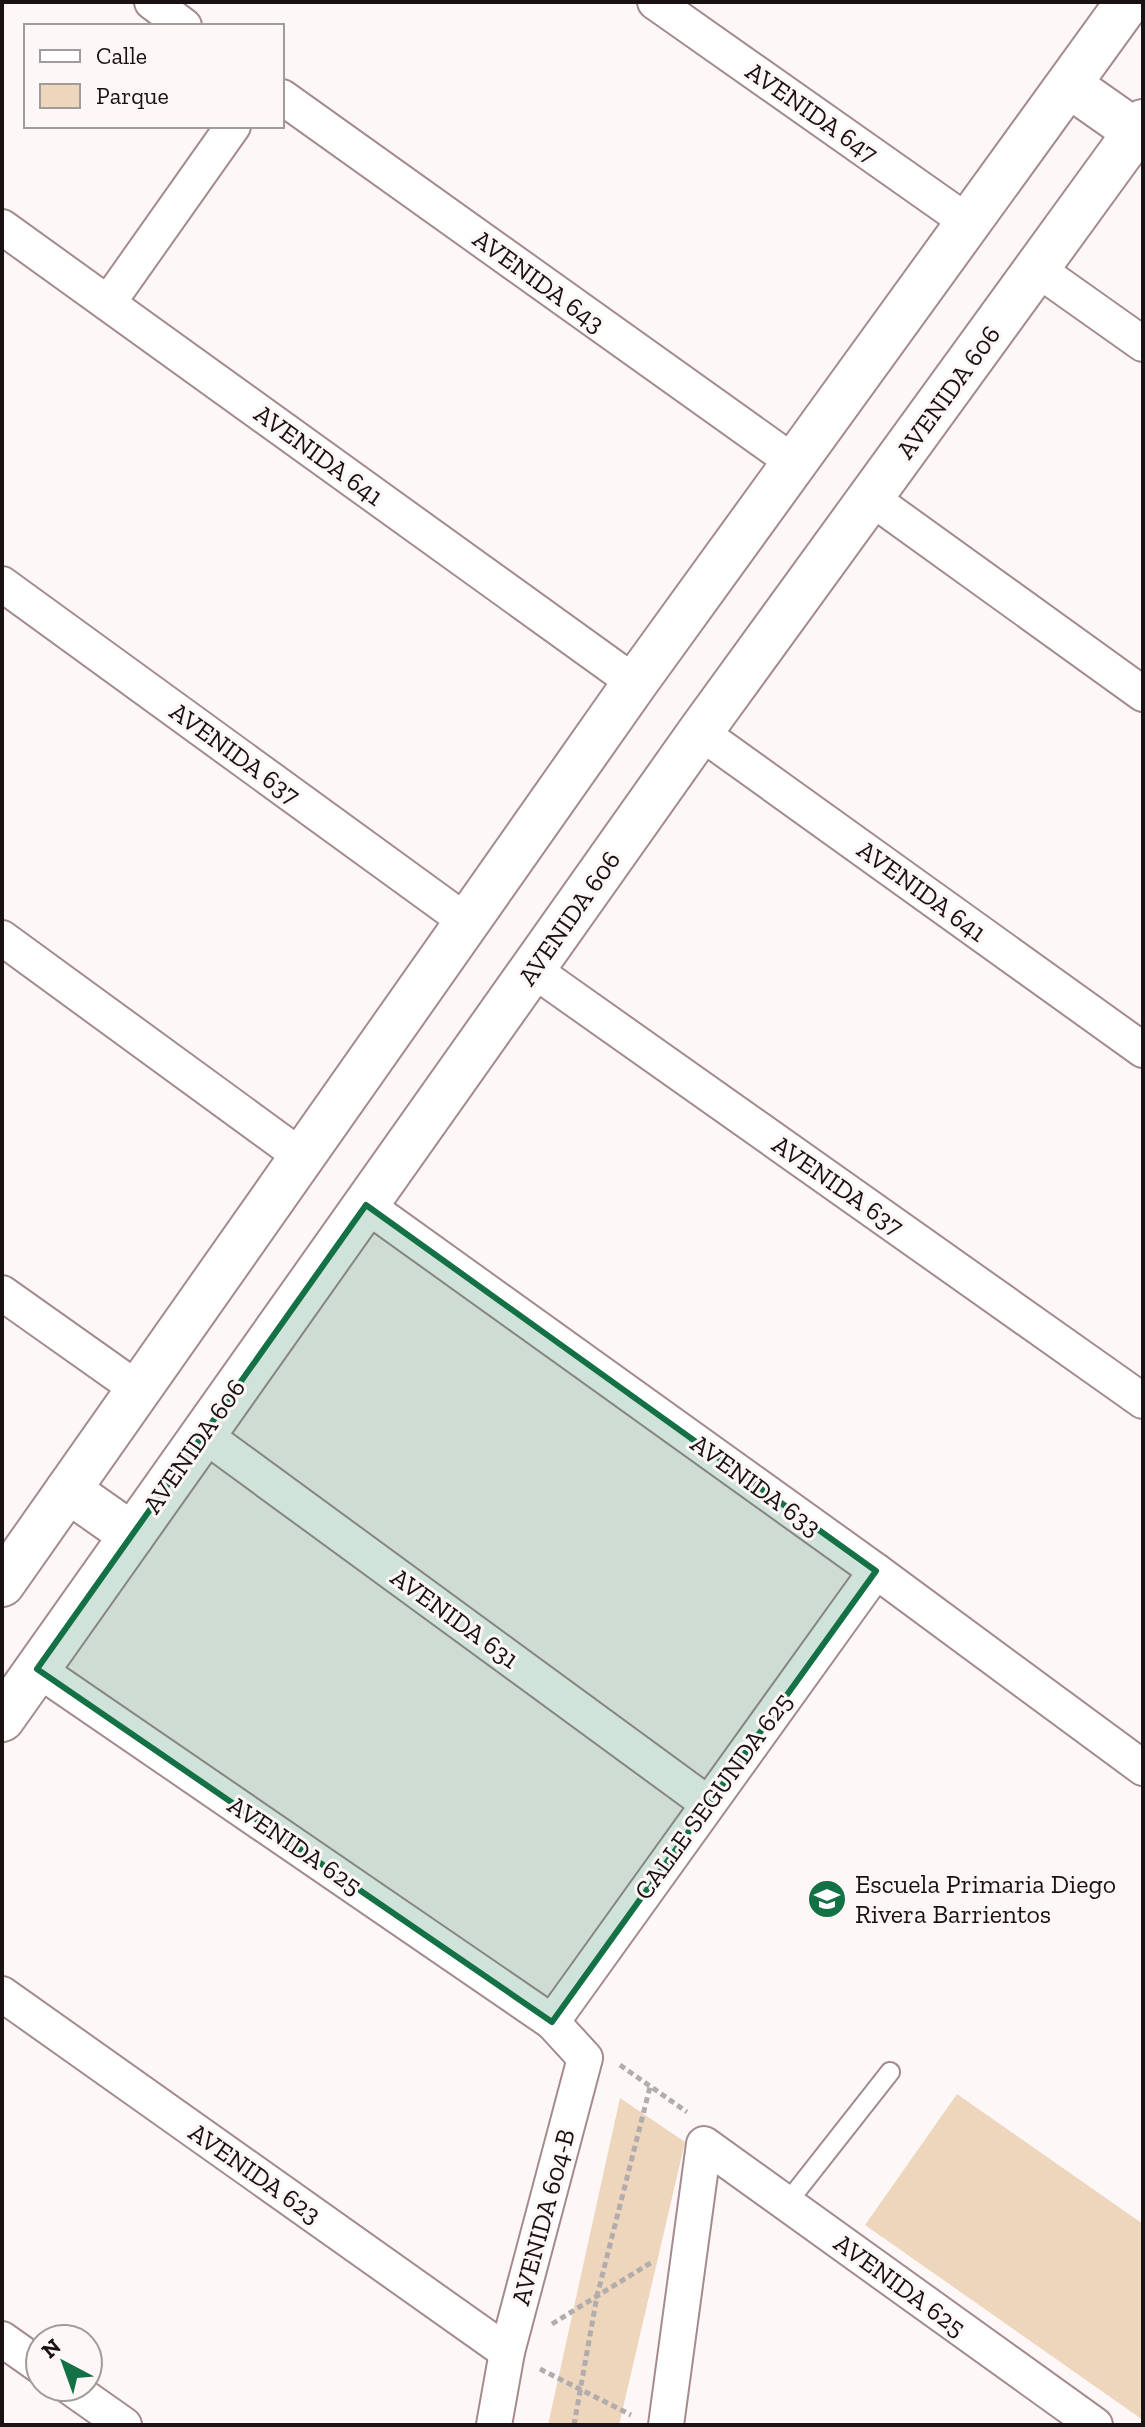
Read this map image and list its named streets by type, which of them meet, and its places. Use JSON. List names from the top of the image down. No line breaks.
{"streets":{"street":["AVENIDA 647","AVENIDA 643","AVENIDA 606","AVENIDA 641","AVENIDA 637","AVENIDA 633","AVENIDA 631","CALLE SEGUNDA 625","AVENIDA 625","AVENIDA 623","AVENIDA 604-B"]},"crossings":[["AVENIDA 606","AVENIDA 641"],["AVENIDA 606","AVENIDA 637"],["AVENIDA 606","AVENIDA 633"],["AVENIDA 606","AVENIDA 631"],["AVENIDA 606","AVENIDA 625"],["AVENIDA 633","CALLE SEGUNDA 625"],["AVENIDA 631","CALLE SEGUNDA 625"],["CALLE SEGUNDA 625","AVENIDA 625"],["AVENIDA 623","AVENIDA 604-B"]],"places":{"school or university":["Escuela Primaria Diego Rivera Barrientos"]},"legend":["Calle","Parque"],"north":"top left"}
